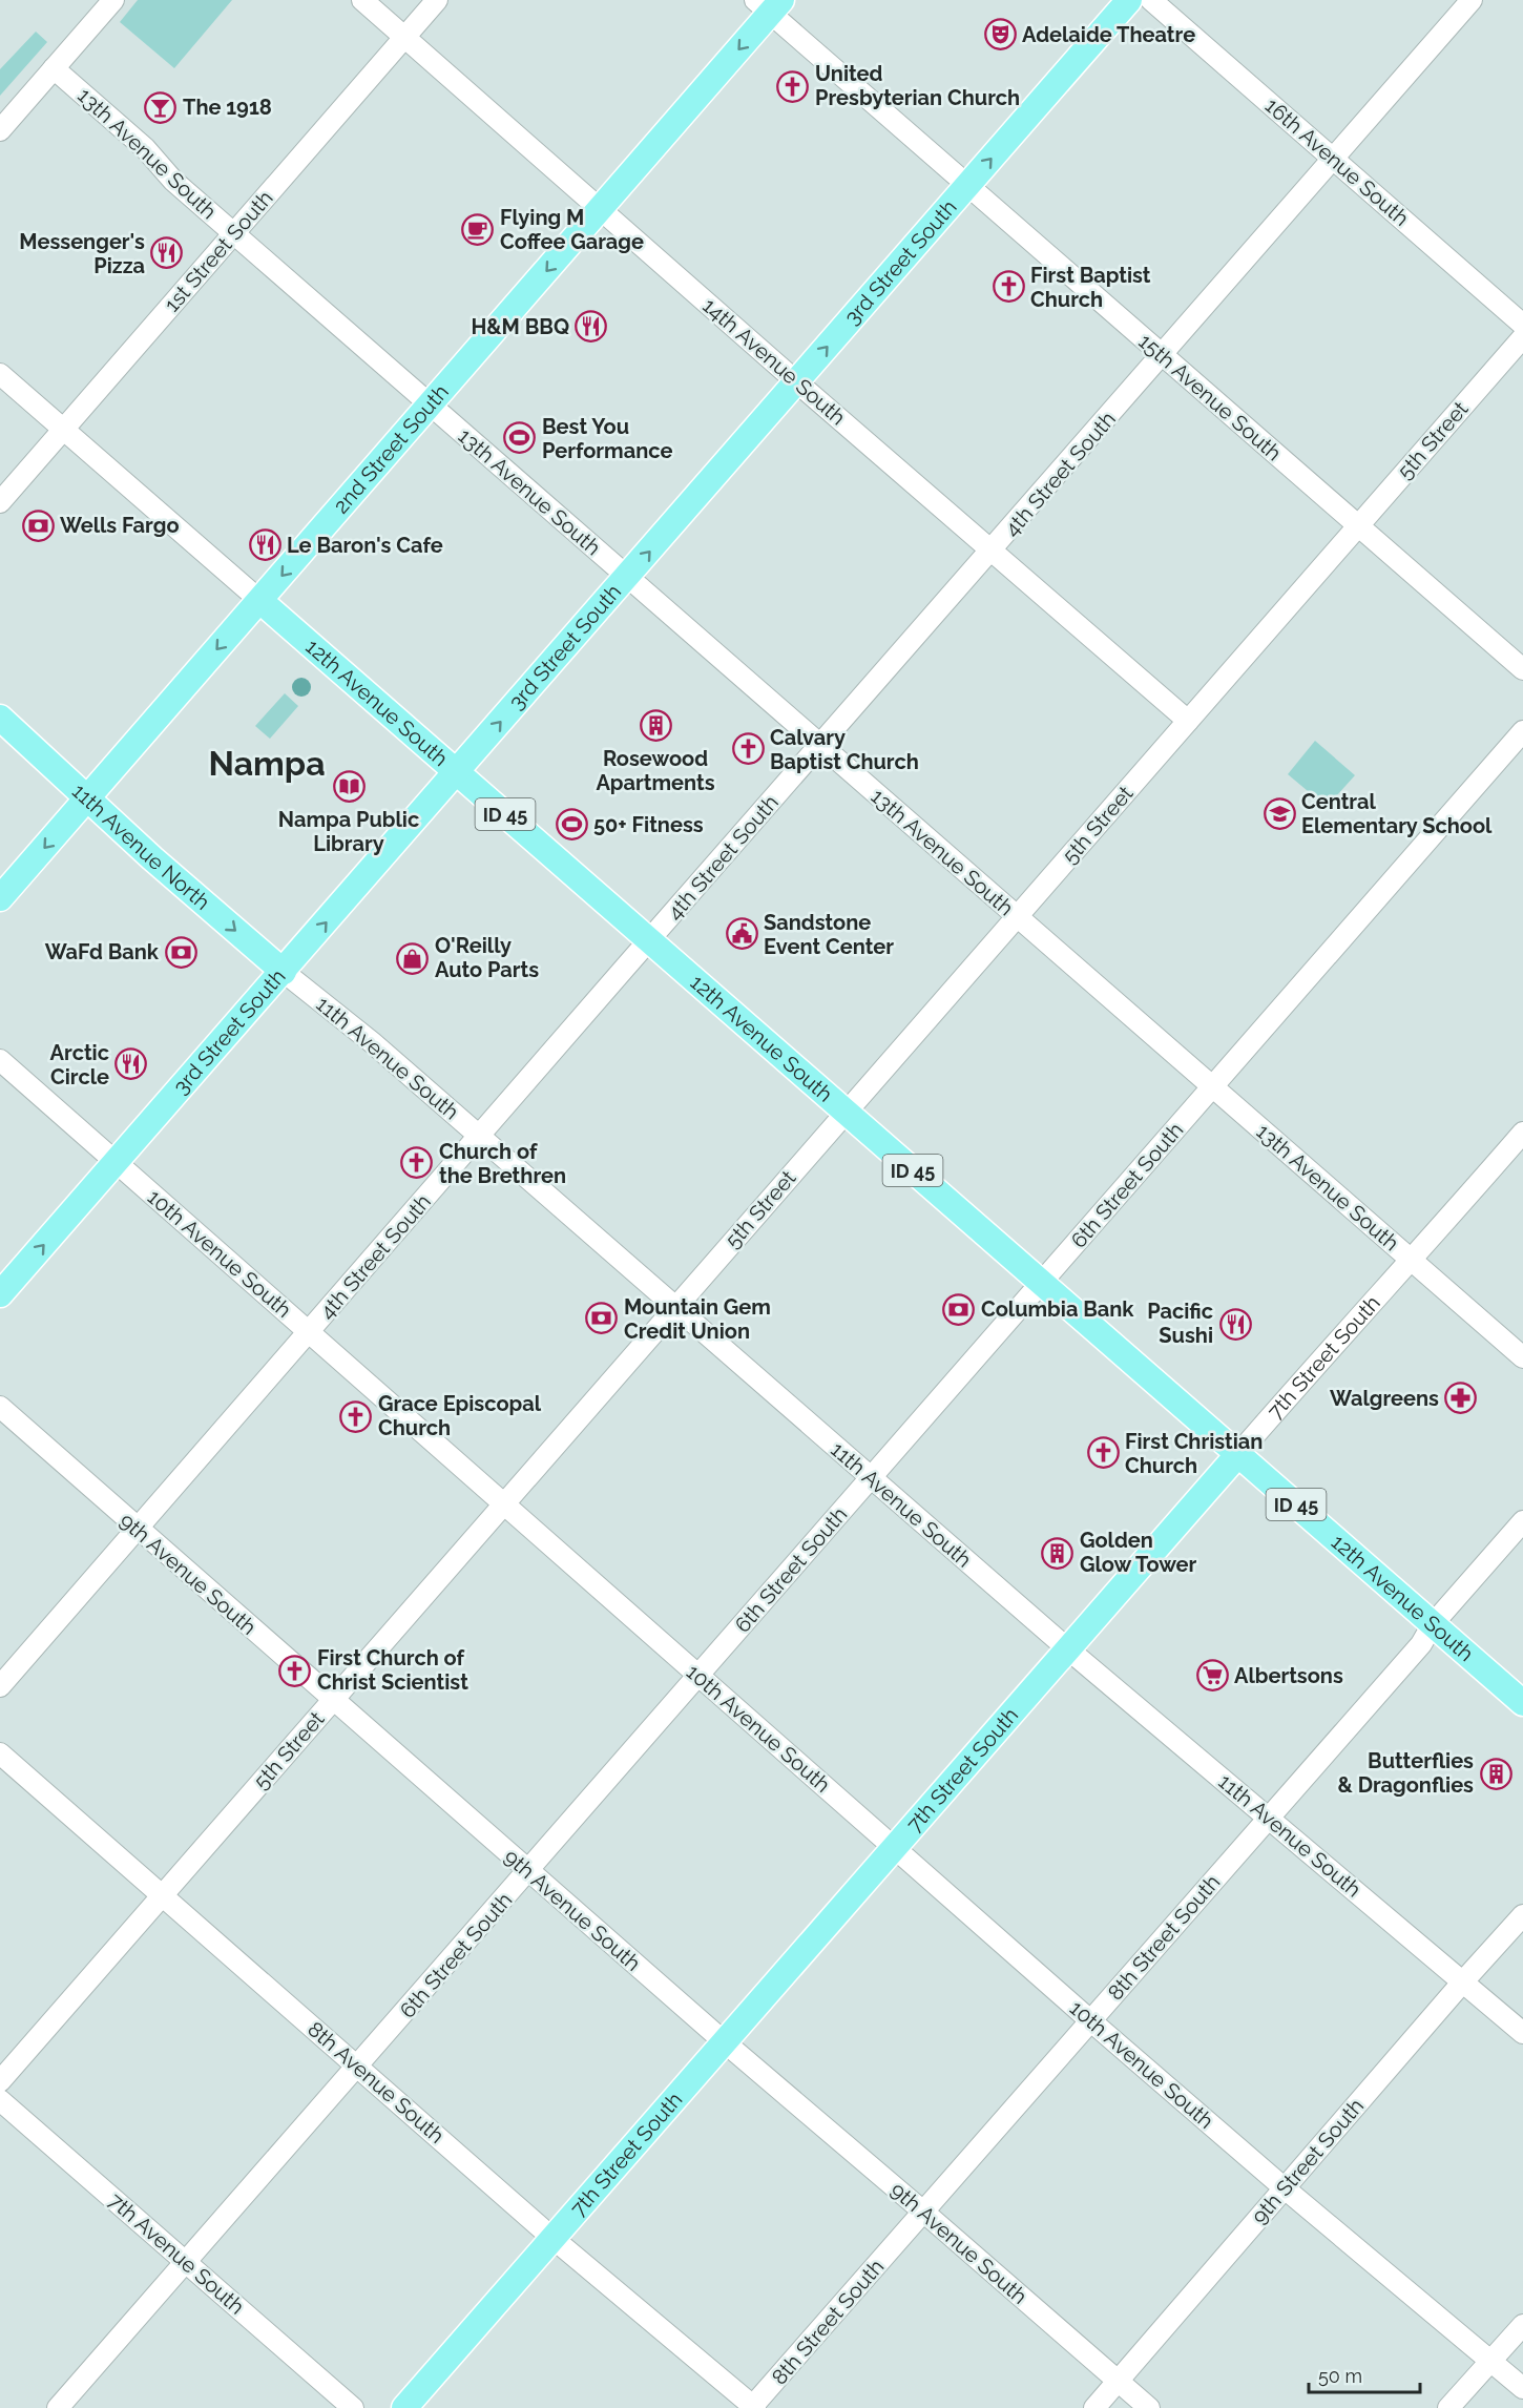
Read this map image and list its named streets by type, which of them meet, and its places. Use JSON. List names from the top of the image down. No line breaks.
{"streets":{"main road":["3rd Street South","2nd Street South","12th Avenue South","ID 45","11th Avenue North","7th Street South"],"street":["13th Avenue South","16th Avenue South","1st Street South","14th Avenue South","15th Avenue South","5th Street","4th Street South","11th Avenue South","6th Street South","10th Avenue South","9th Avenue South","8th Street South","8th Avenue South","9th Street South","7th Avenue South"]},"crossings":[["13th Avenue South","1st Street South"],["13th Avenue South","3rd Street South"],["13th Avenue South","5th Street"],["13th Avenue South","2nd Street South"],["13th Avenue South","4th Street South"],["13th Avenue South","6th Street South"],["13th Avenue South","7th Street South"],["16th Avenue South","4th Street South"],["1st Street South","14th Avenue South"],["1st Street South","12th Avenue South"],["3rd Street South","14th Avenue South"],["3rd Street South","15th Avenue South"],["3rd Street South","12th Avenue South"],["3rd Street South","11th Avenue North"],["3rd Street South","11th Avenue South"],["3rd Street South","10th Avenue South"],["14th Avenue South","5th Street"],["14th Avenue South","2nd Street South"],["14th Avenue South","4th Street South"],["15th Avenue South","5th Street"],["15th Avenue South","2nd Street South"],["15th Avenue South","4th Street South"],["5th Street","12th Avenue South"],["5th Street","11th Avenue South"],["5th Street","10th Avenue South"],["5th Street","9th Avenue South"],["5th Street","8th Avenue South"],["2nd Street South","12th Avenue South"],["2nd Street South","11th Avenue North"],["4th Street South","12th Avenue South"],["4th Street South","11th Avenue South"],["4th Street South","10th Avenue South"],["4th Street South","9th Avenue South"],["12th Avenue South","6th Street South"],["12th Avenue South","7th Street South"],["12th Avenue South","8th Street South"],["11th Avenue North","11th Avenue South"],["11th Avenue South","6th Street South"],["11th Avenue South","7th Street South"],["11th Avenue South","8th Street South"],["11th Avenue South","9th Street South"],["6th Street South","10th Avenue South"],["6th Street South","9th Avenue South"],["6th Street South","8th Avenue South"],["6th Street South","7th Avenue South"],["10th Avenue South","7th Street South"],["10th Avenue South","8th Street South"],["10th Avenue South","9th Street South"],["7th Street South","9th Avenue South"],["7th Street South","8th Avenue South"],["9th Avenue South","8th Street South"],["9th Avenue South","9th Street South"],["8th Street South","8th Avenue South"]],"one_way":["3rd Street South","2nd Street South","11th Avenue North"],"districts":["Nampa"],"places":{"theatre":["Adelaide Theatre"],"church":["United Presbyterian Church","First Baptist Church","Calvary Baptist Church","Church of the Brethren","Grace Episcopal Church","First Christian Church","First Church of Christ Scientist"],"bar":["The 1918"],"cafe":["Flying M Coffee Garage"],"restaurant":["Messenger's Pizza","H&M BBQ","Le Baron's Cafe","Arctic Circle","Pacific Sushi"],"sports":["Best You Performance","50+ Fitness"],"bank":["Wells Fargo","WaFd Bank","Columbia Bank","Mountain Gem Credit Union"],"building":["Rosewood Apartments","Golden Glow Tower","Butterflies & Dragonflies"],"library":["Nampa Public Library"],"school or university":["Central Elementary School"],"public building":["Sandstone Event Center"],"shop":["O'Reilly Auto Parts"],"pharmacy":["Walgreens"],"supermarket":["Albertsons"]},"scale_bar":"50 m"}
